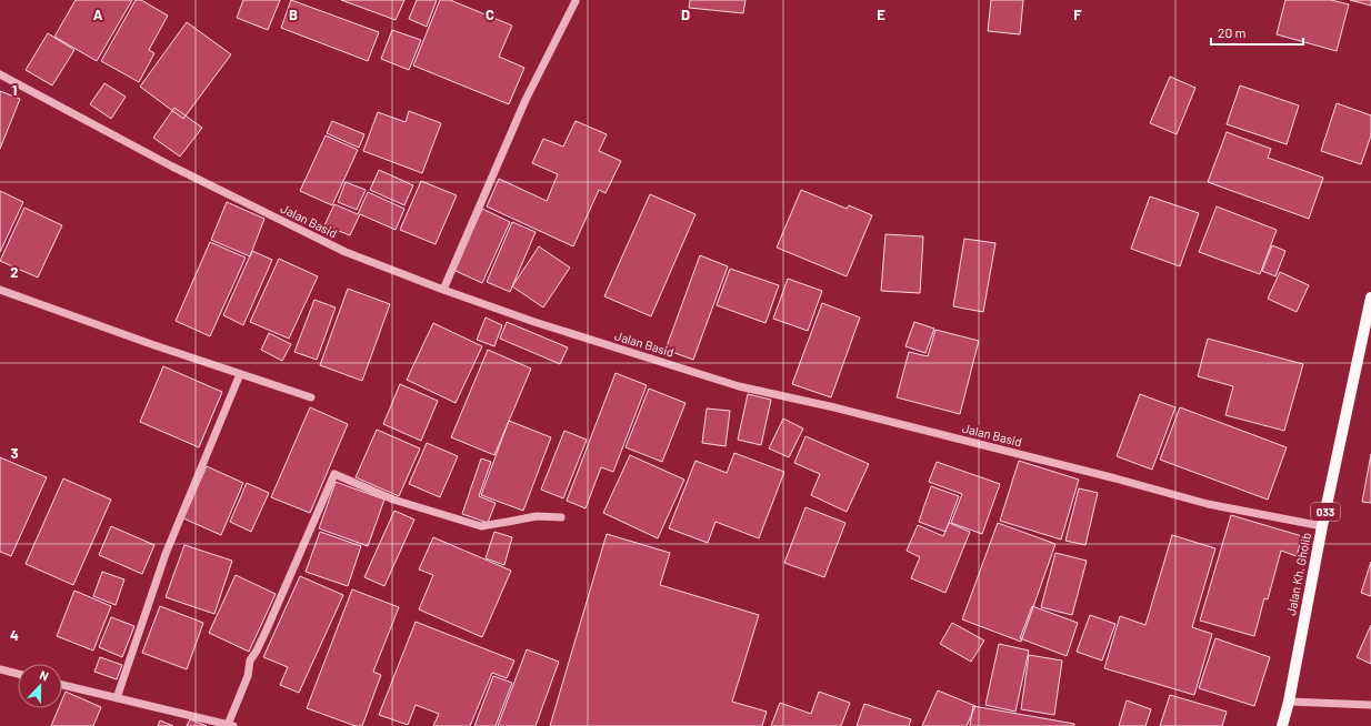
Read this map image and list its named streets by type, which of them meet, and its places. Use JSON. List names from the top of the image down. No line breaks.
{"streets":{"main road":["033","Jalan Kh. Gholib"],"street":["Jalan Basid"]},"crossings":[["Jalan Basid","Jalan Kh. Gholib"]],"scale_bar":"20 m","north":"top","grid":{"columns":["A","B","C","D","E","F"],"rows":["1","2","3","4"]}}
